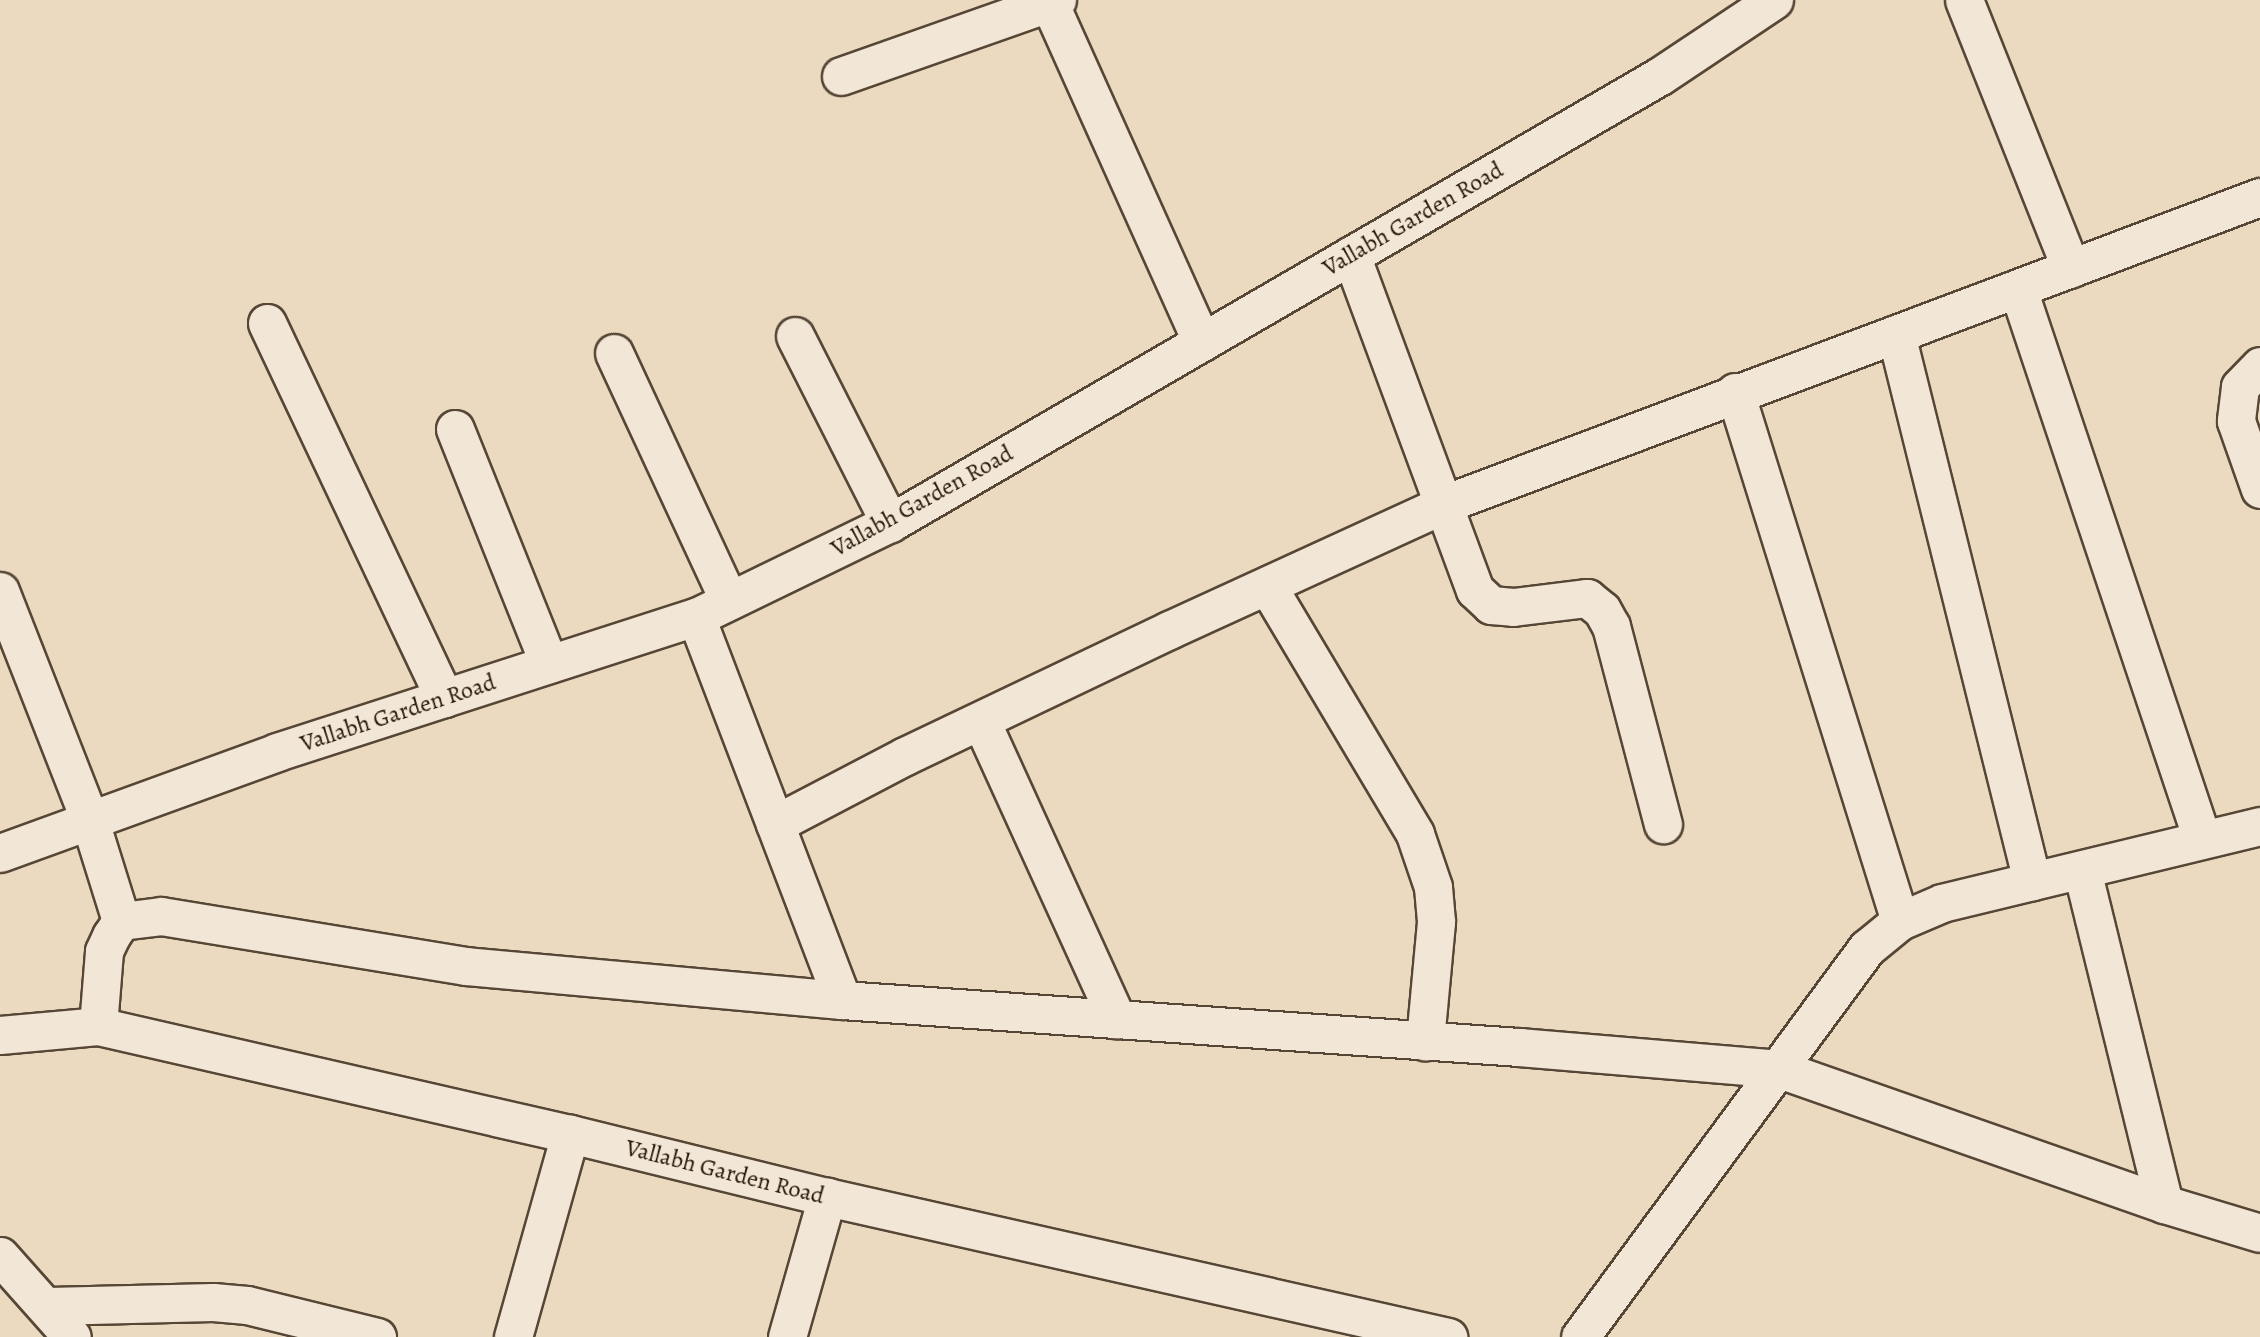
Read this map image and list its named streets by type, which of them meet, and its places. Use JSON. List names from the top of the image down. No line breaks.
{"streets":{"street":["Vallabh Garden Road"]}}
